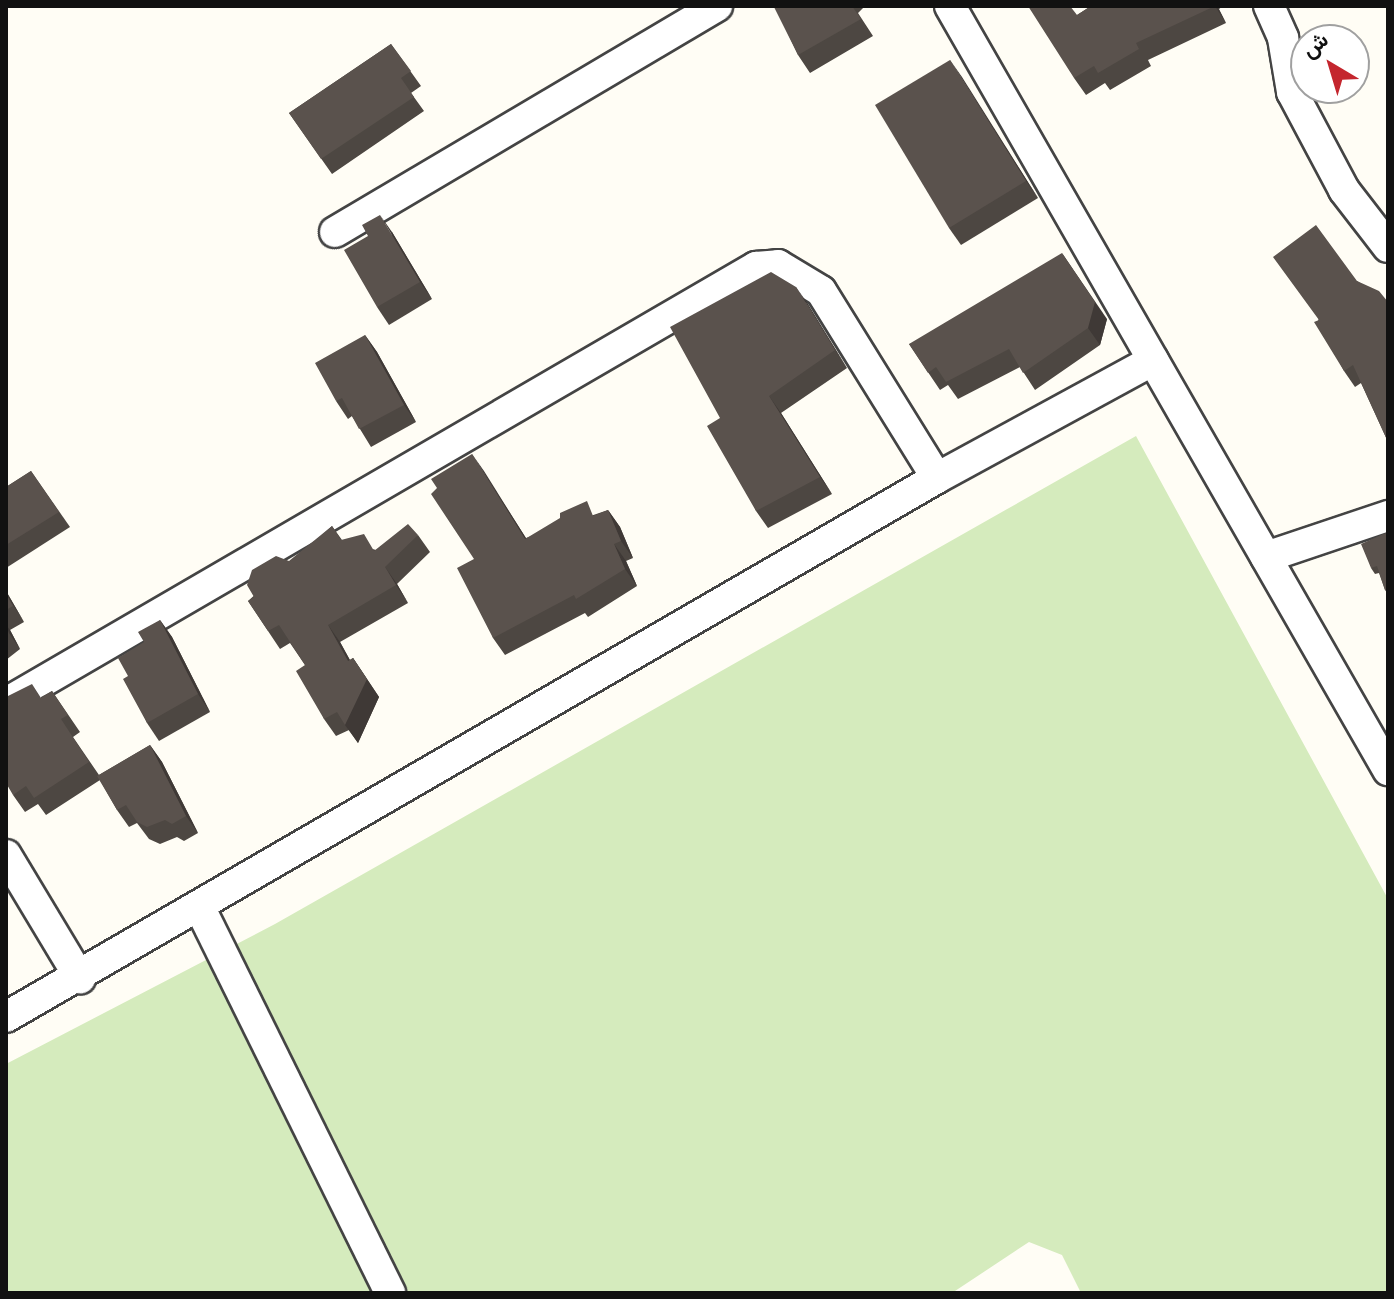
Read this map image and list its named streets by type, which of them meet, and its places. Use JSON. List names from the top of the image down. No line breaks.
{"north":"top left"}
